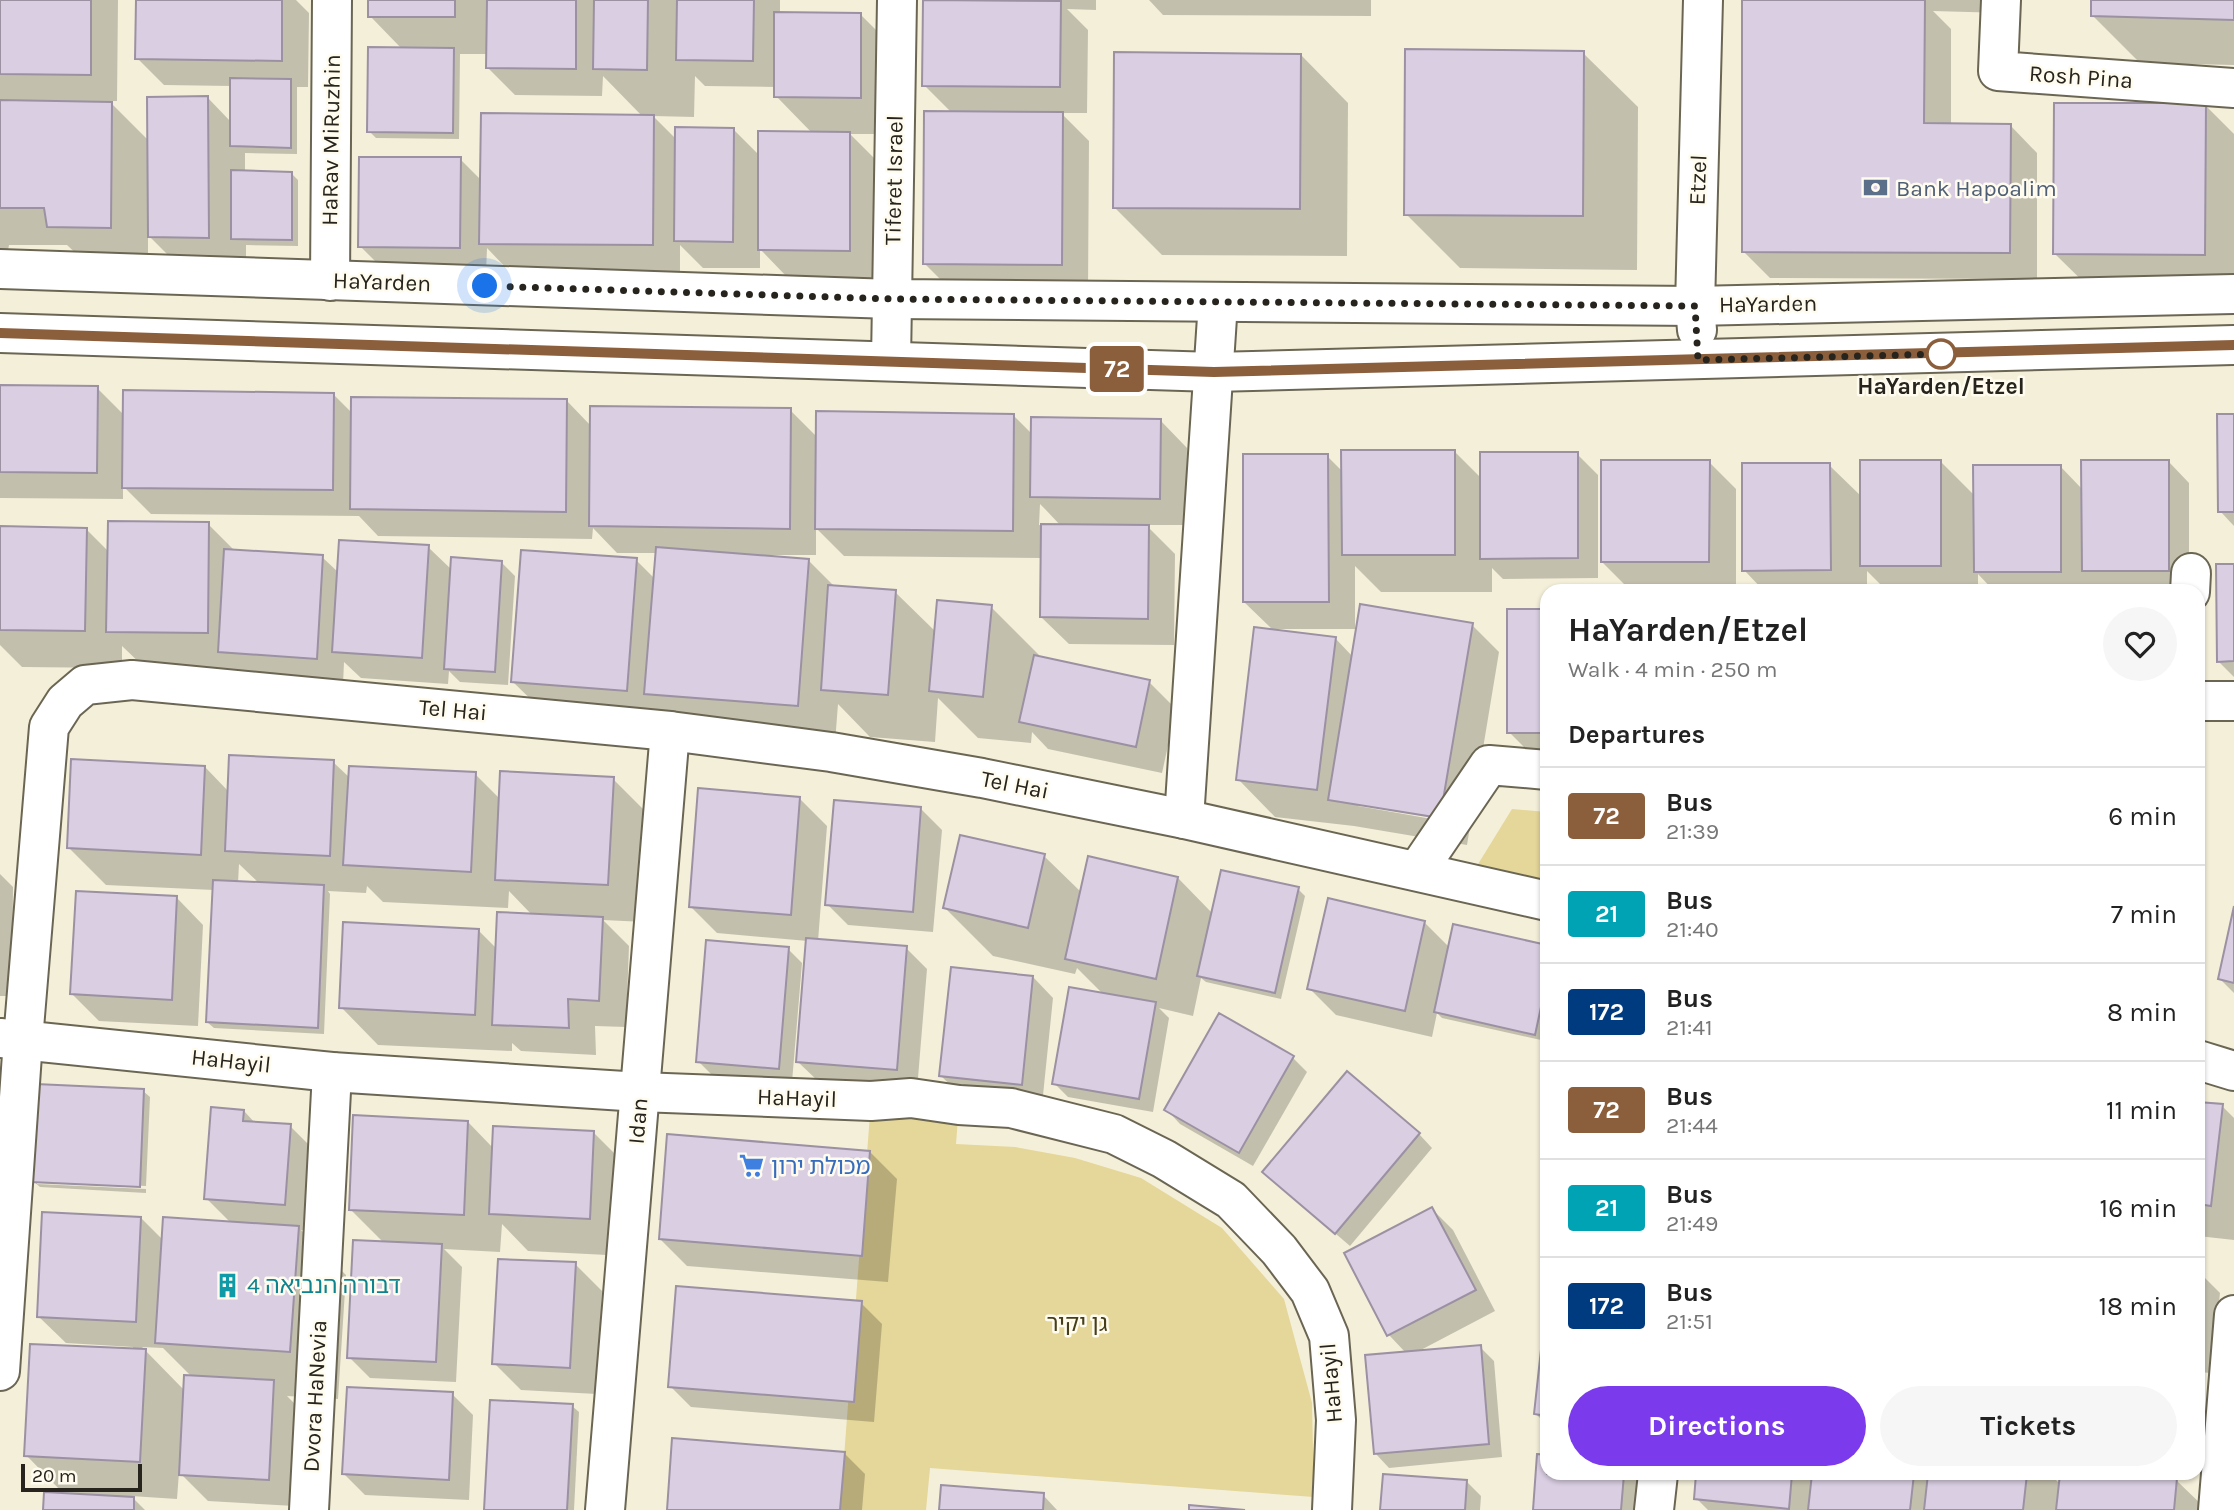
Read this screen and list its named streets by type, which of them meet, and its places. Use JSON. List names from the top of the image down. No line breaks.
{"streets":{"street":["Rosh Pina","HaRav MiRuzhin","Tiferet Israel","Etzel","HaYarden","Tel Hai","HaHayil","Idan","Dvora HaNevia"]},"crossings":[["HaRav MiRuzhin","HaYarden"],["Tiferet Israel","HaYarden"],["Etzel","HaYarden"],["Tel Hai","HaHayil"],["Tel Hai","Idan"],["HaHayil","Idan"],["HaHayil","Dvora HaNevia"]],"parks":["גן יקיר"],"places":{"bank":["Bank Hapoalim"],"other":["HaYarden/Etzel"],"supermarket":["מכולת ירון"],"building":["דבורה הנביאה 4"]},"lines":["bus line 72"],"scale_bar":"20 m","page":{"on_map":"72","heading":[["HaYarden/Etzel","Walk · 4 min · 250 m"],"Departures"],"list":[{"mark":"72","name":"Bus","note":"21:39","value":"6 min"},{"mark":"21","name":"Bus","note":"21:40","value":"7 min"},{"mark":"172","name":"Bus","note":"21:41","value":"8 min"},{"mark":"72","name":"Bus","note":"21:44","value":"11 min"},{"mark":"21","name":"Bus","note":"21:49","value":"16 min"},{"mark":"172","name":"Bus","note":"21:51","value":"18 min"}],"buttons":["Directions","Tickets"],"scale":"20 m"}}
